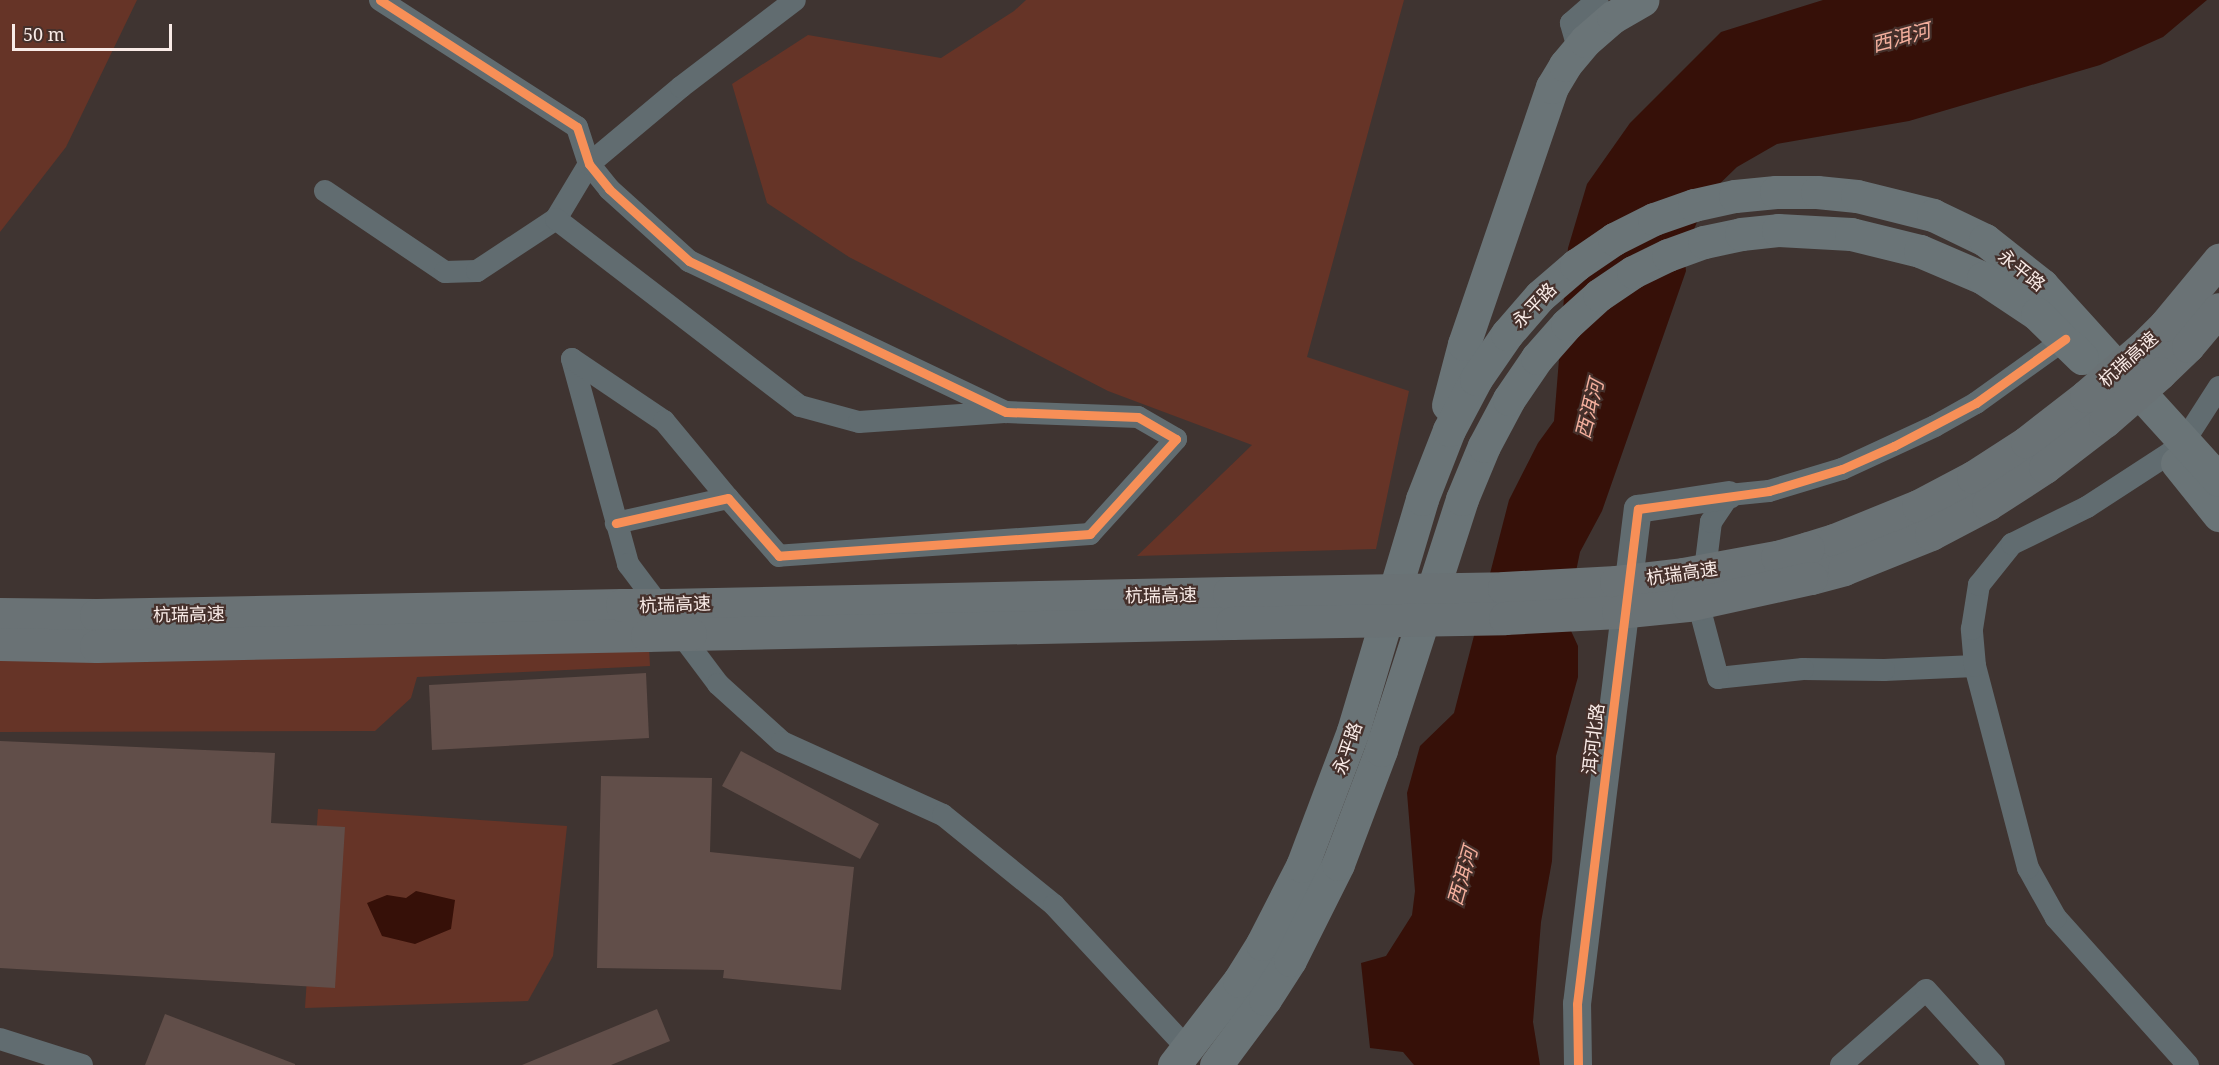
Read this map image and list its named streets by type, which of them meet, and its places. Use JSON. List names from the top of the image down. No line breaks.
{"streets":{"highway":["永平路","杭瑞高速"],"street":["洱河北路"]},"water":["西洱河"],"scale_bar":"50 m"}
